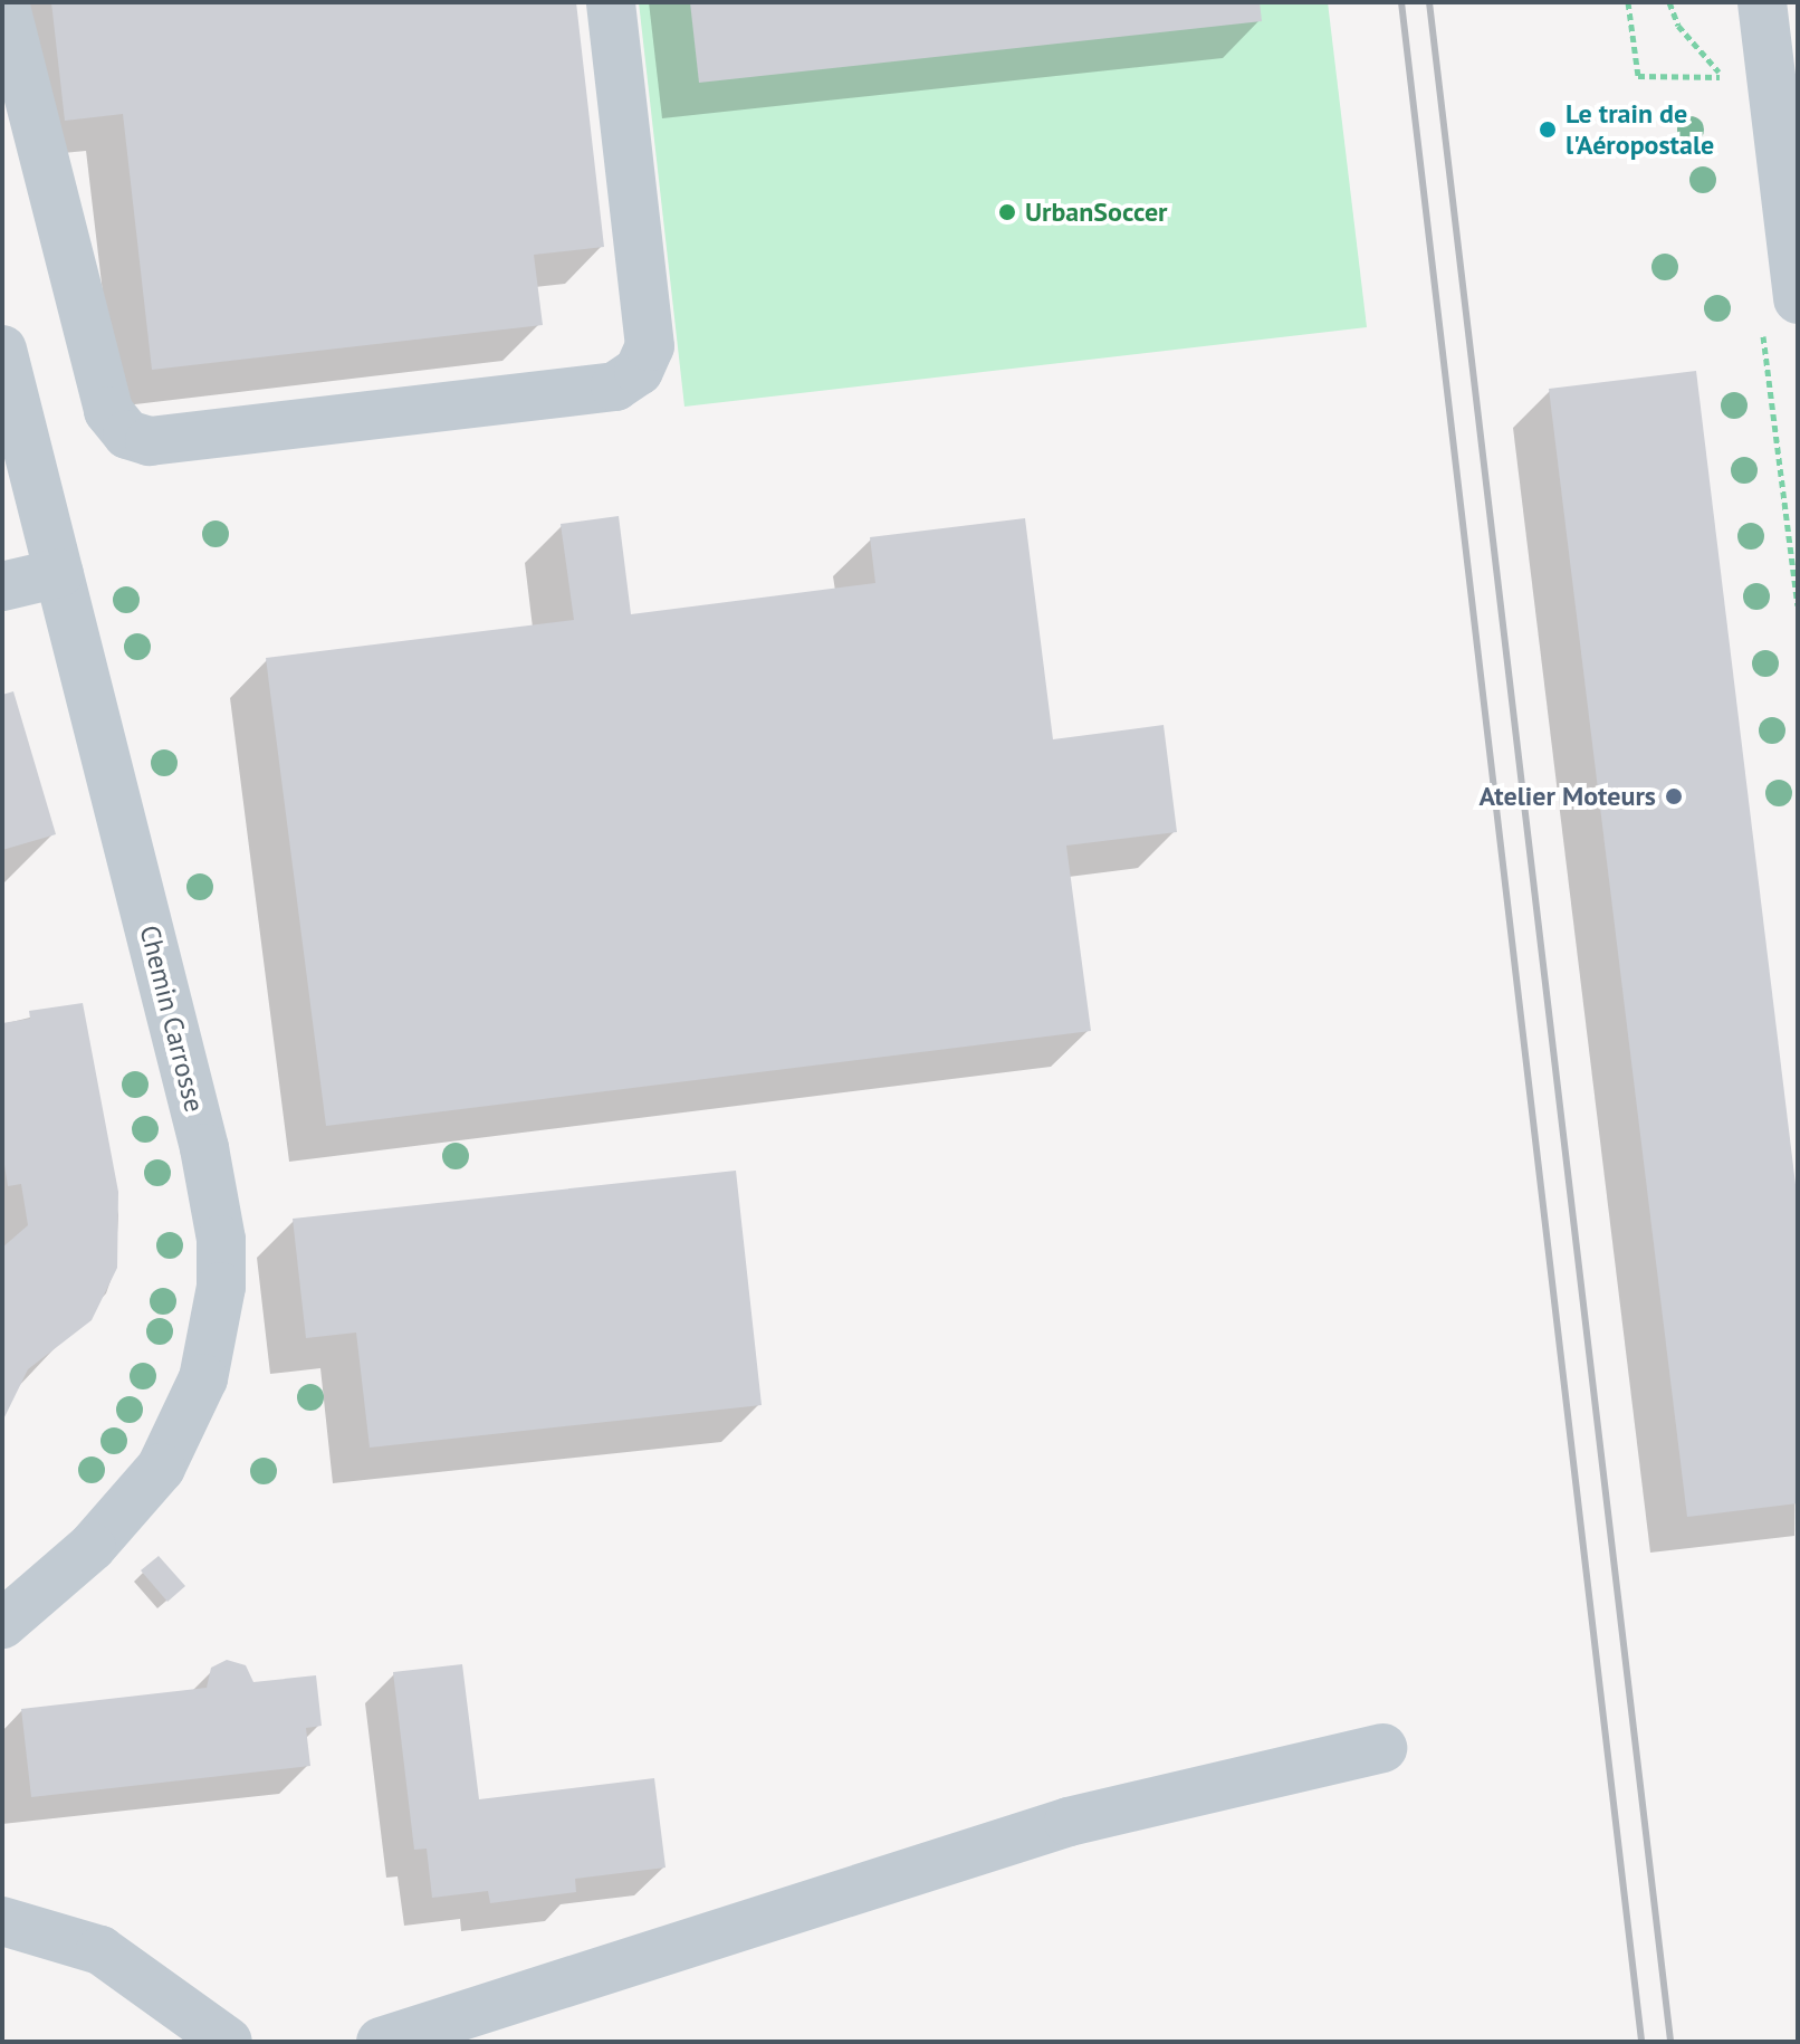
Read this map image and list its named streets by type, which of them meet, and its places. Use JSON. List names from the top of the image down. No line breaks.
{"streets":{"street":["Chemin Carrosse"]},"places":["Le train de l'Aéropostale","UrbanSoccer","Atelier Moteurs"]}
